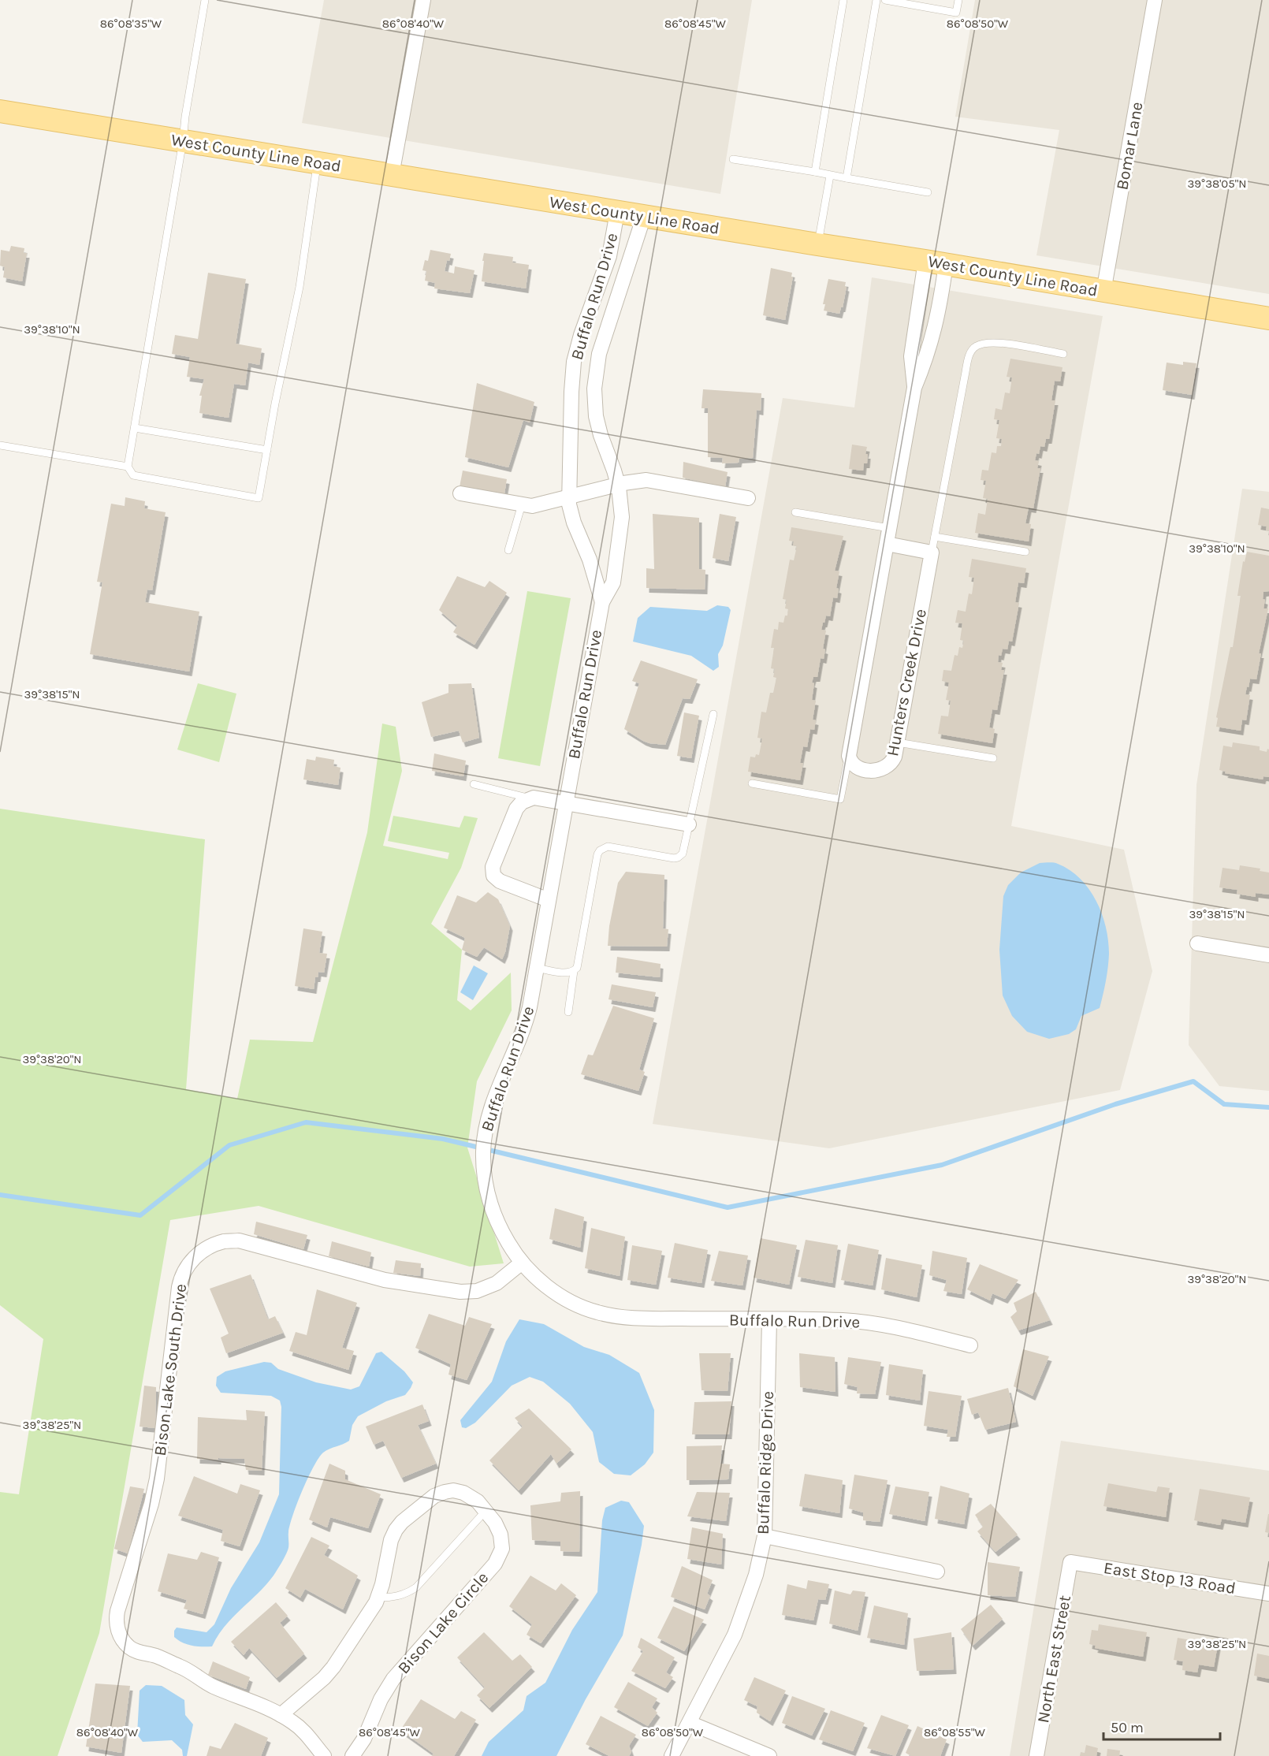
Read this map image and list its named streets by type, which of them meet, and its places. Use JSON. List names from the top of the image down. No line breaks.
{"streets":{"main road":["West County Line Road"],"street":["Bomar Lane","Buffalo Run Drive","Hunters Creek Drive","Bison Lake South Drive","Buffalo Ridge Drive","East Stop 13 Road","Bison Lake Circle","North East Street"]},"crossings":[["Bomar Lane","West County Line Road"],["West County Line Road","Buffalo Run Drive"],["Buffalo Run Drive","Bison Lake South Drive"],["Buffalo Run Drive","Buffalo Ridge Drive"],["East Stop 13 Road","North East Street"]],"scale_bar":"50 m","coordinates":["86°08'35\"W","86°08'40\"W","86°08'45\"W","86°08'50\"W","39°38'05\"N","39°38'10\"N","39°38'15\"N","39°38'20\"N","39°38'25\"N","86°08'55\"W"]}
